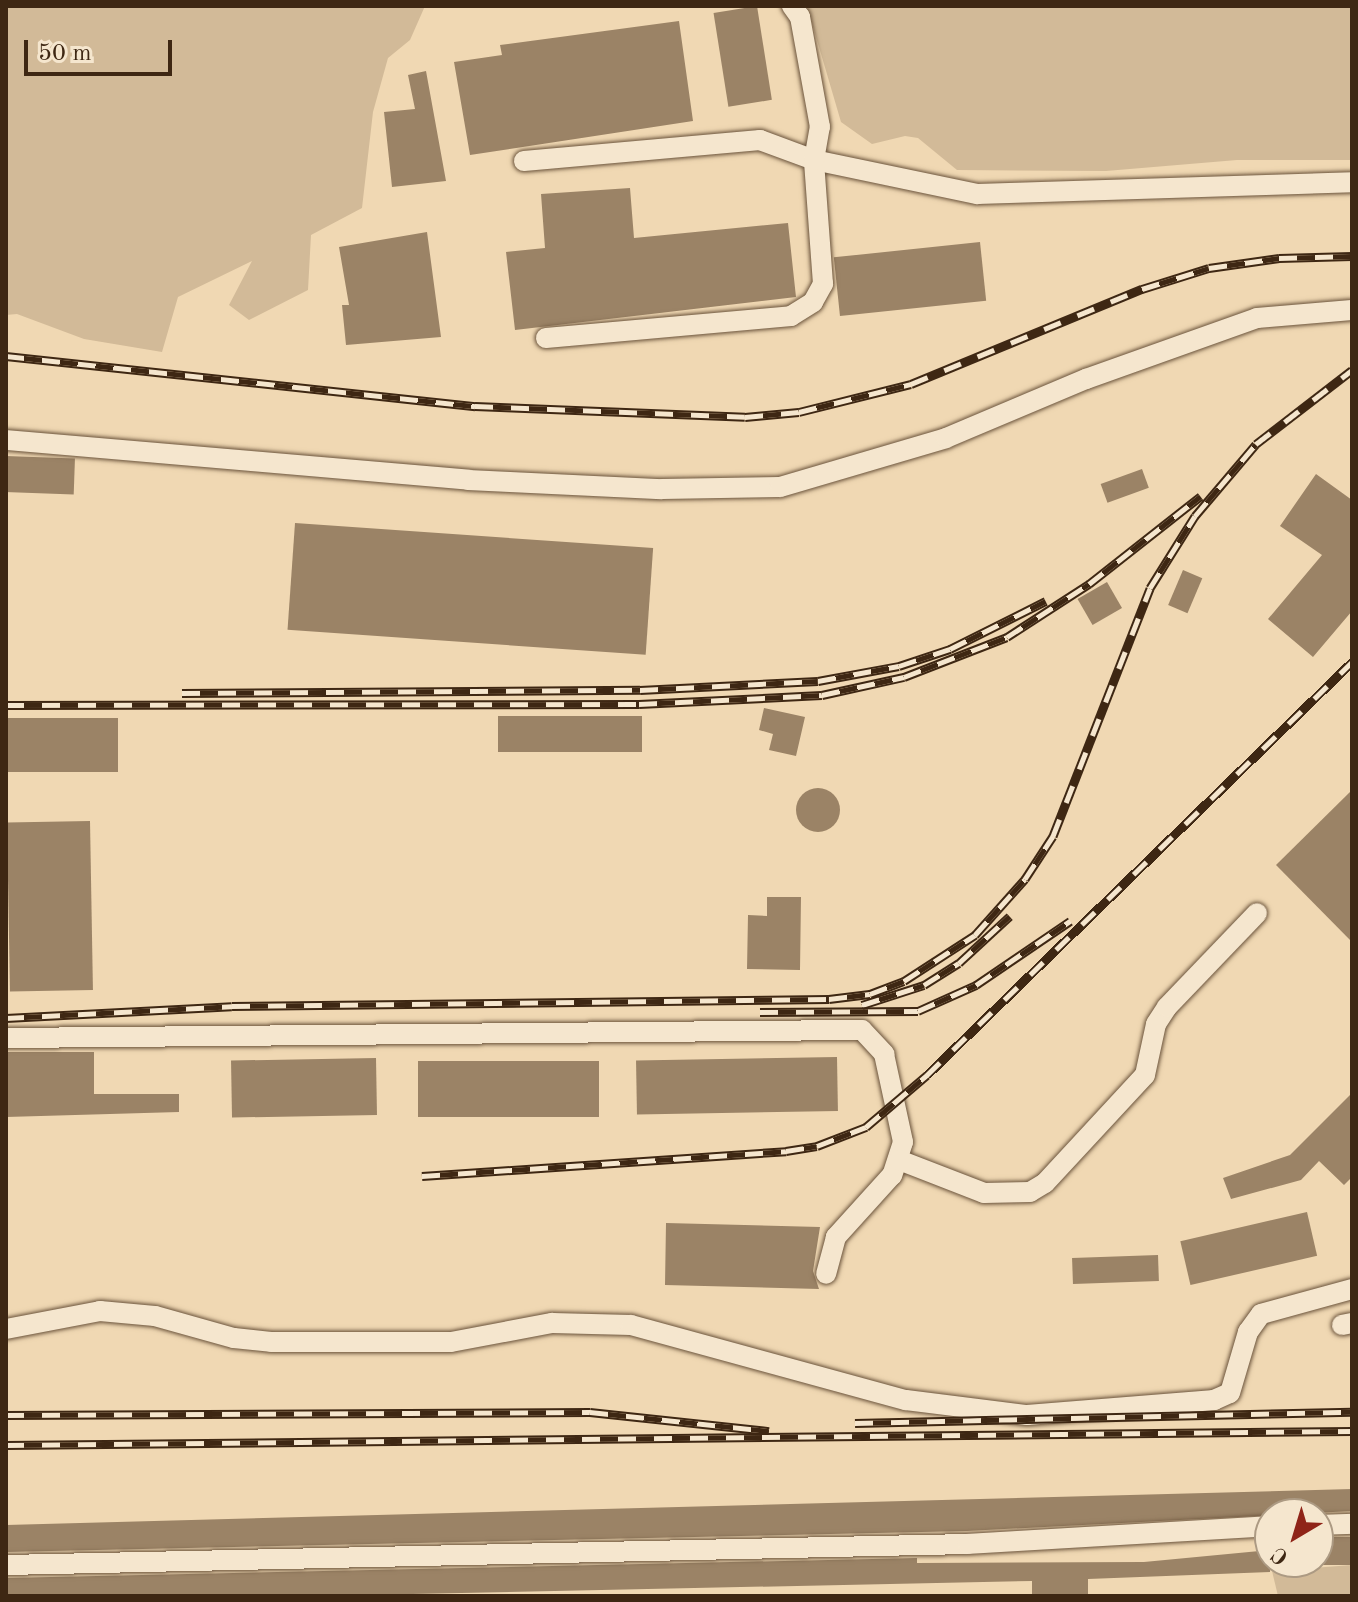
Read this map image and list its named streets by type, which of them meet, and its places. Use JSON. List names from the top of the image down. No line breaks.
{"scale_bar":"50 m","north":"bottom left"}
